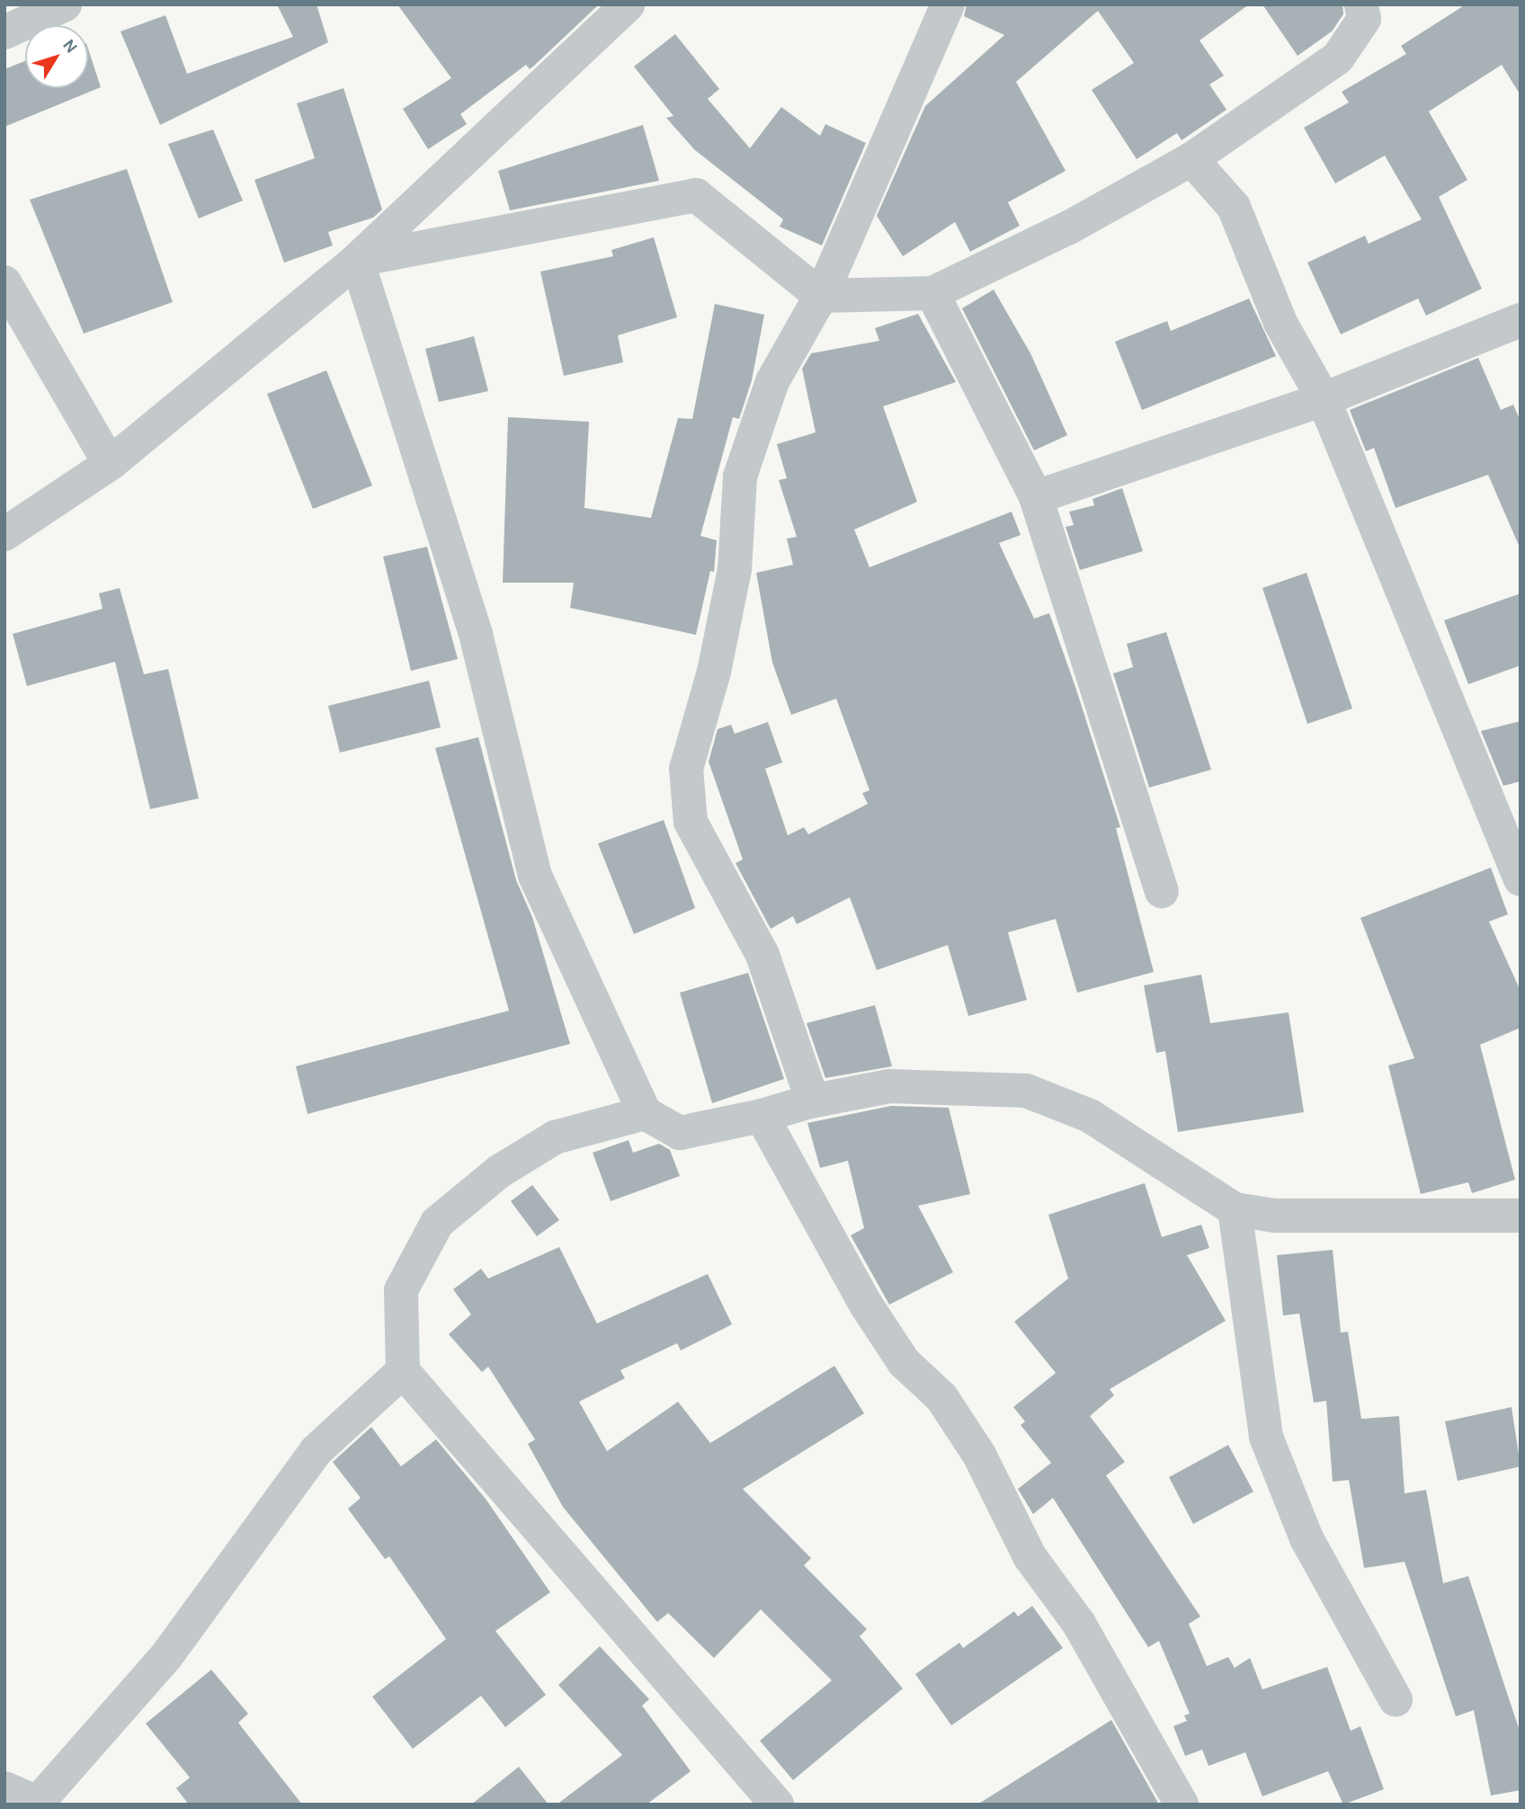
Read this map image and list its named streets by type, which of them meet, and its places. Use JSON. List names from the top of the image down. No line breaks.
{"north":"top right"}
